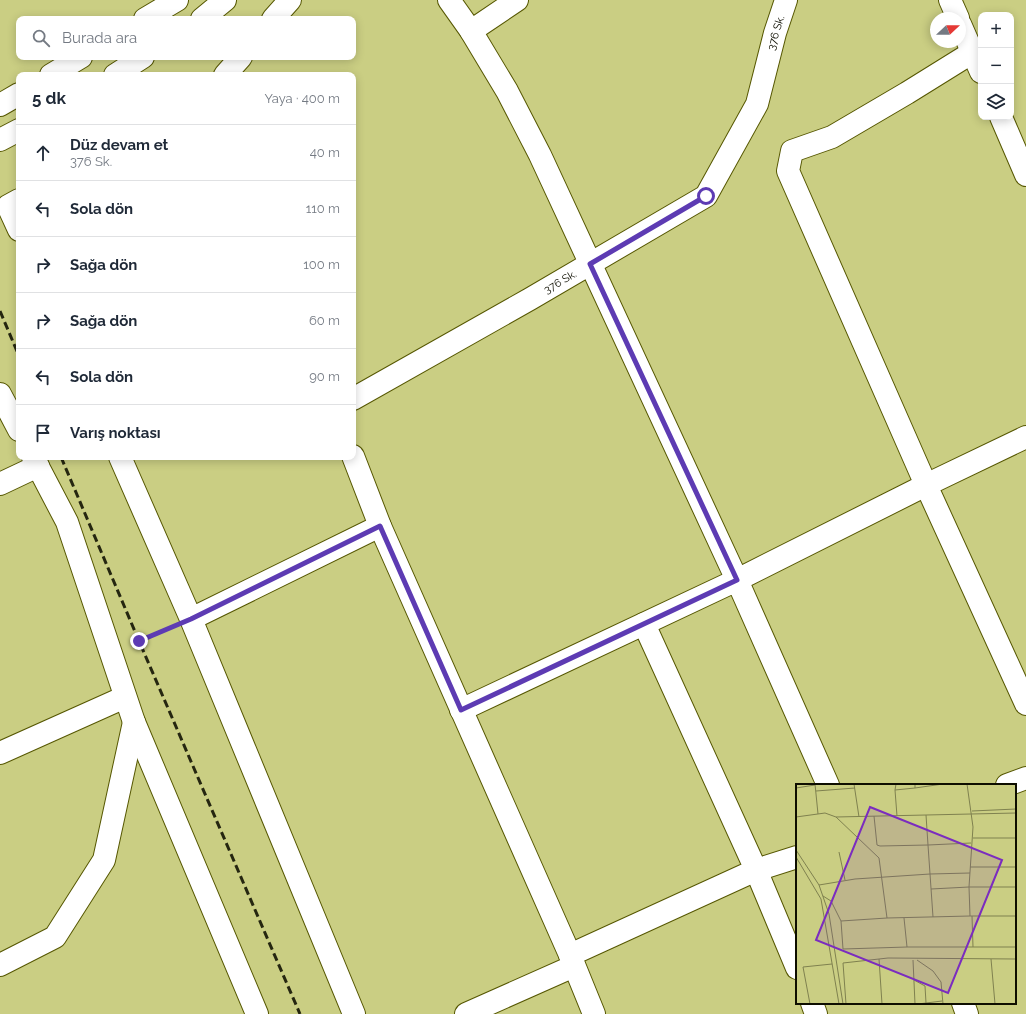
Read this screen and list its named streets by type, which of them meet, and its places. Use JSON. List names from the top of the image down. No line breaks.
{"streets":{"street":["376 Sk."]},"north":"right","page":{"map_buttons":["+","−"],"search":"Burada ara","heading":["5 dk","Yaya · 400 m"],"list":[["Düz devam et","376 Sk.","40 m"],["Sola dön","110 m"],["Sağa dön","100 m"],["Sağa dön","60 m"],["Sola dön","90 m"],"Varış noktası"]}}
